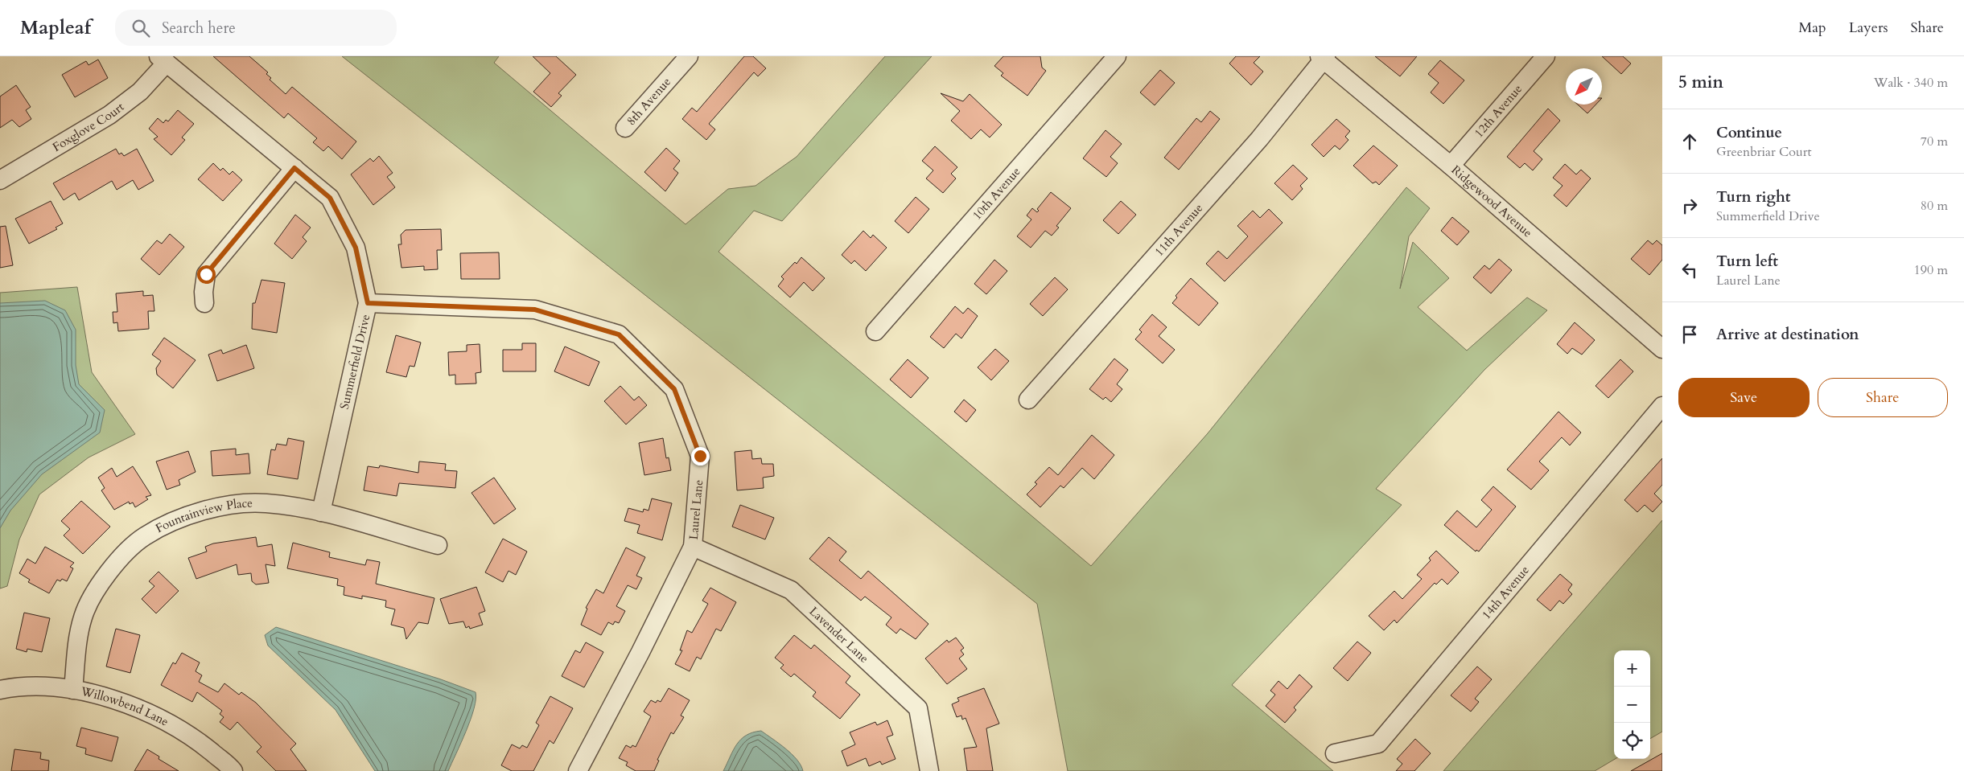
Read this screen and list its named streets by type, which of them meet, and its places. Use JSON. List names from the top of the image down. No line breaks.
{"streets":{"street":["8th Avenue","12th Avenue","Foxglove Court","10th Avenue","Ridgewood Avenue","11th Avenue","Summerfield Drive","Laurel Lane","Fountainview Place","14th Avenue","Lavender Lane","Willowbend Lane"]},"crossings":[["12th Avenue","Ridgewood Avenue"],["Foxglove Court","Summerfield Drive"],["Ridgewood Avenue","11th Avenue"],["Summerfield Drive","Laurel Lane"],["Summerfield Drive","Fountainview Place"],["Laurel Lane","Lavender Lane"],["Fountainview Place","Willowbend Lane"]],"north":"bottom left","page":{"header":"Mapleaf","search":"Search here","nav":["Map","Layers","Share"],"heading":["5 min","Walk · 340 m"],"list":[["Continue","Greenbriar Court","70 m"],["Turn right","Summerfield Drive","80 m"],["Turn left","Laurel Lane","190 m"],"Arrive at destination"],"buttons":["Save","Share"],"map_buttons":["+","−"]}}
